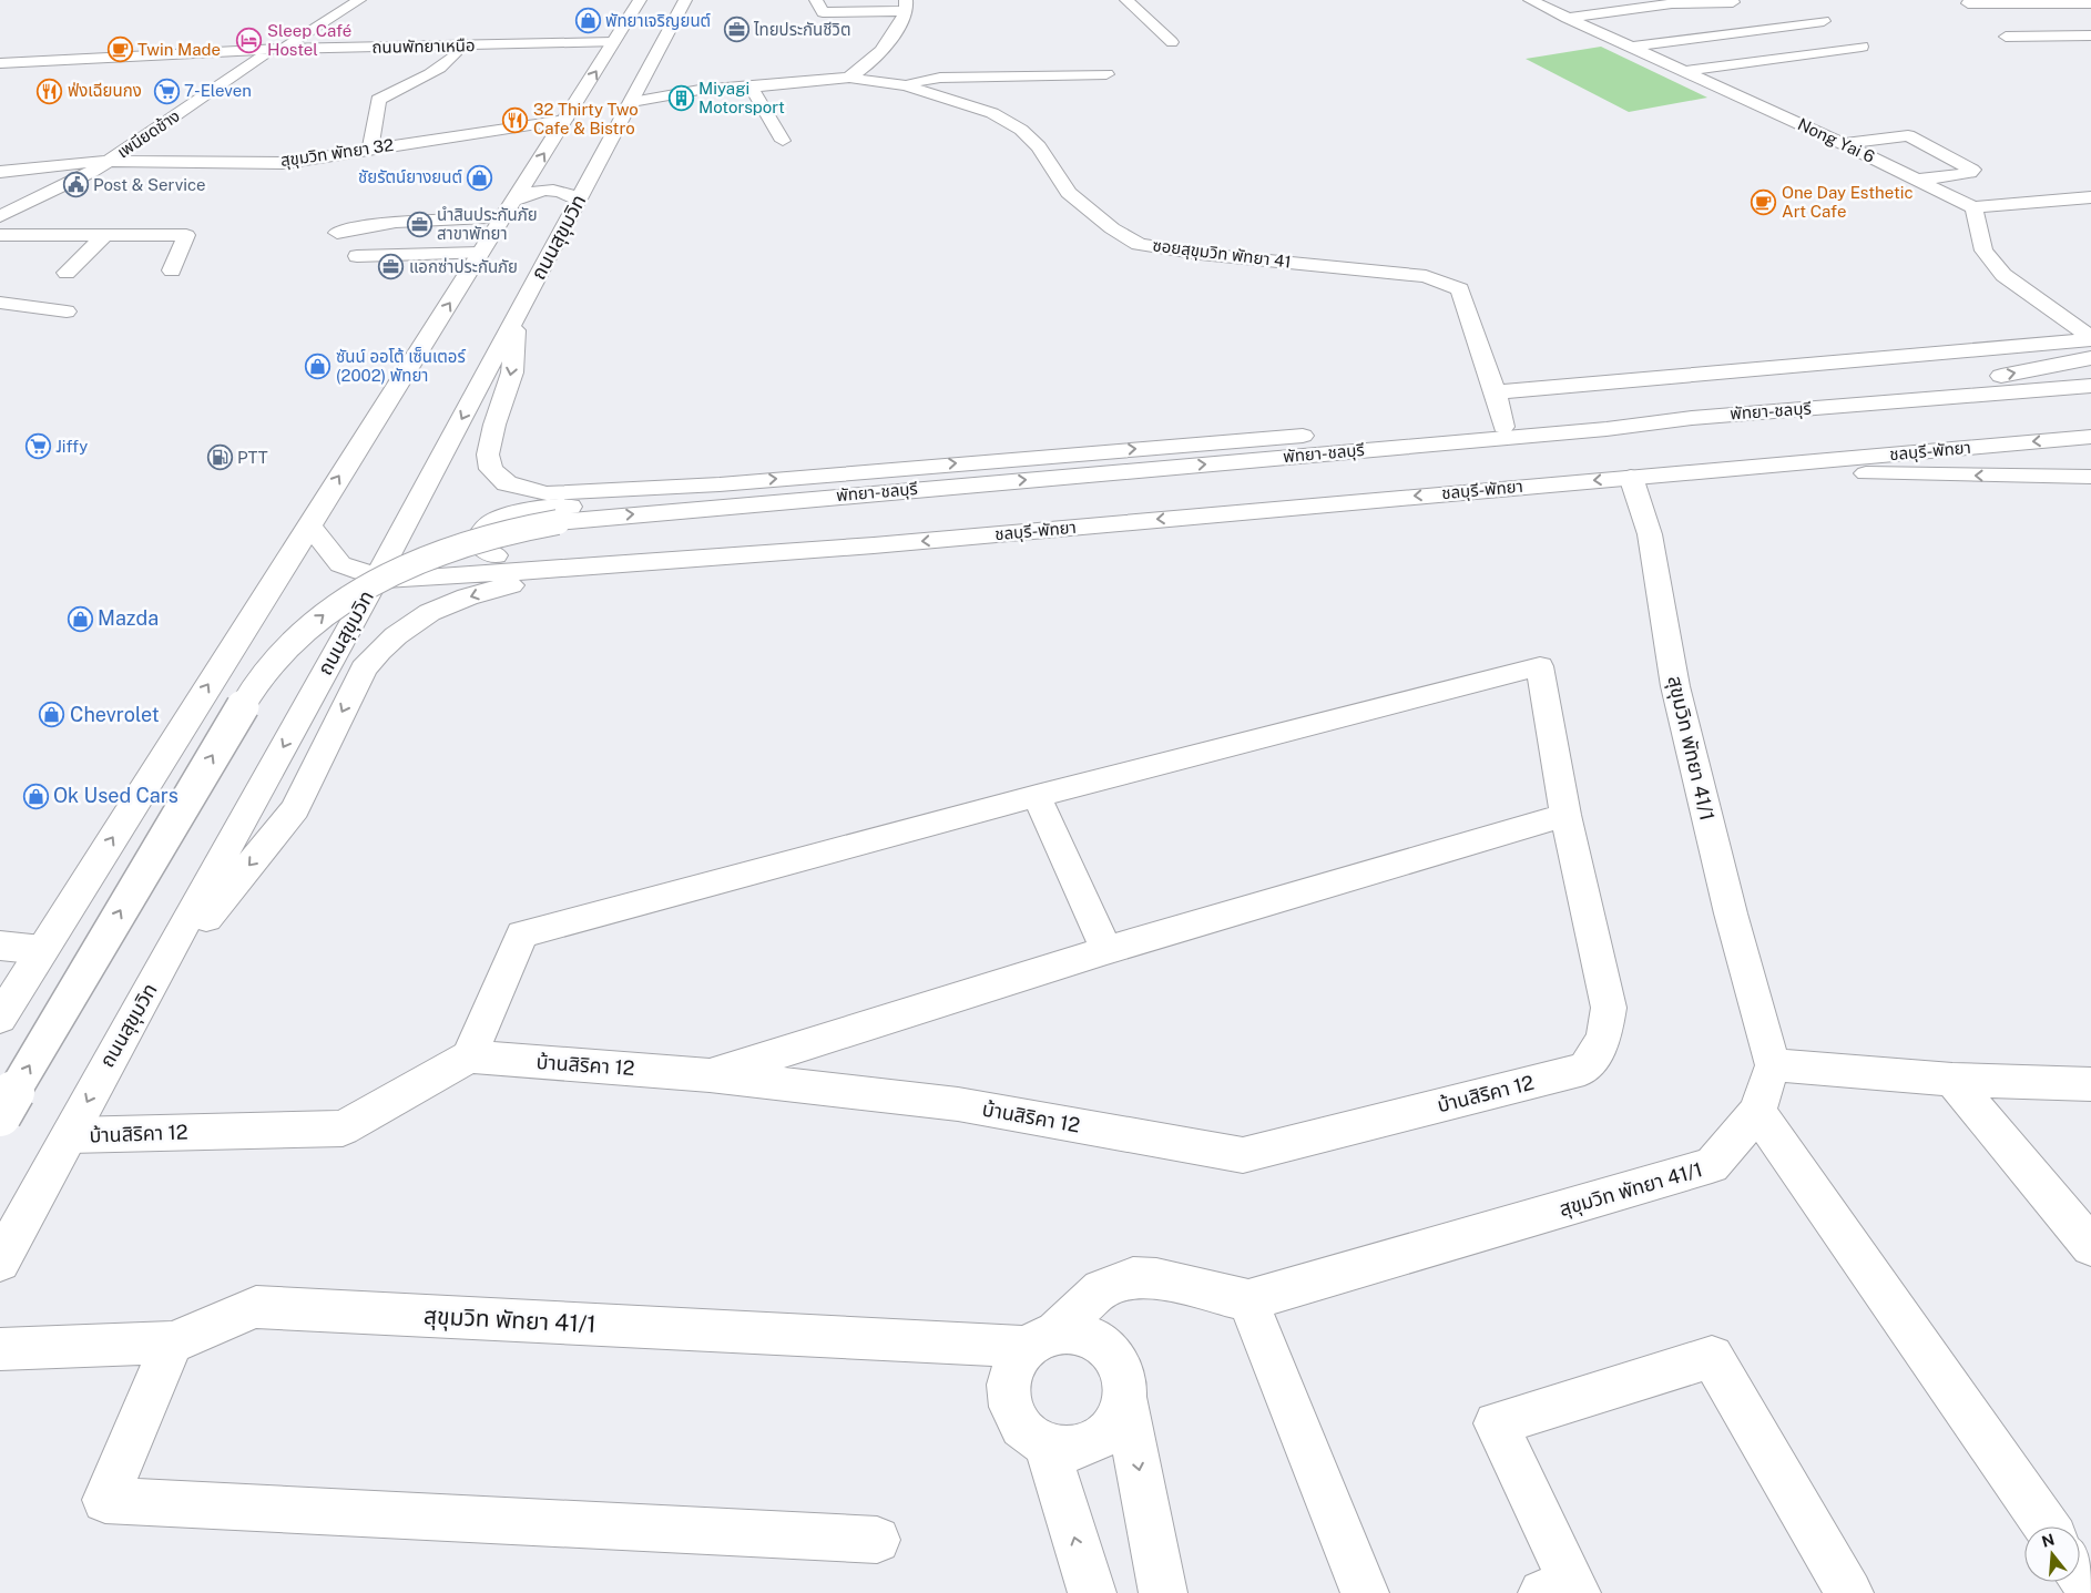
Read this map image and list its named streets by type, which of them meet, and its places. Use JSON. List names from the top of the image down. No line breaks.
{"streets":{"main road":["ถนนพัทยาเหนือ","เพนียดช้าง","Nong Yai 6","สุขุมวิท พัทยา 32","ถนนสุขุมวิท","ซอยสุขุมวิท พัทยา 41","พัทยา-ชลบุรี","ชลบุรี-พัทยา","สุขุมวิท พัทยา 41/1","บ้านสิริคา 12"]},"crossings":[["ถนนพัทยาเหนือ","เพนียดช้าง"],["เพนียดช้าง","สุขุมวิท พัทยา 32"],["ถนนสุขุมวิท","ซอยสุขุมวิท พัทยา 41"],["ถนนสุขุมวิท","บ้านสิริคา 12"],["ชลบุรี-พัทยา","สุขุมวิท พัทยา 41/1"]],"places":{"shop":["พัทยาเจริญยนต์","ชัยรัตน์ยางยนต์","ซันน์ ออโต้ เซ็นเตอร์ (2002) พัทยา","Mazda","Chevrolet","Ok Used Cars"],"office":["ไทยประกันชีวิต","นำสินประกันภัย สาขาพัทยา","แอกซ่าประกันภัย"],"hotel":["Sleep Café Hostel"],"cafe":["Twin Made","One Day Esthetic Art Cafe"],"restaurant":["ฟ่งเฉียนกง","32 Thirty Two Cafe & Bistro"],"supermarket":["7-Eleven","Jiffy"],"building":["Miyagi Motorsport"],"public building":["Post & Service"],"fuel station":["PTT"]},"north":"top"}
